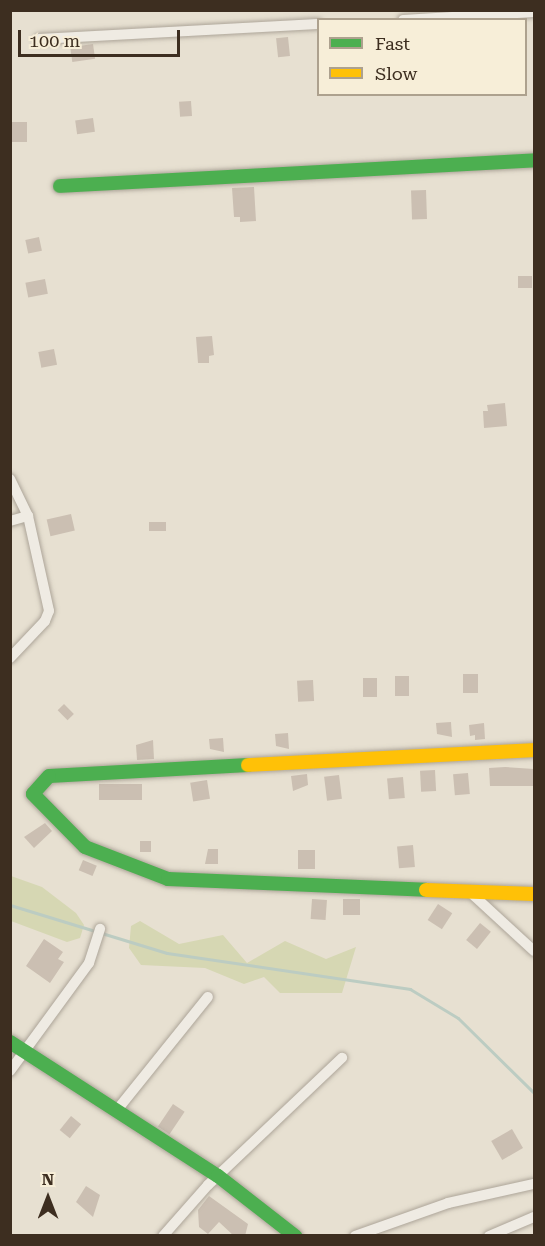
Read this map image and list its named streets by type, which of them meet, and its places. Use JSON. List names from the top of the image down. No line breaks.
{"legend":["Fast","Slow"],"scale_bar":"100 m","north":"top"}
